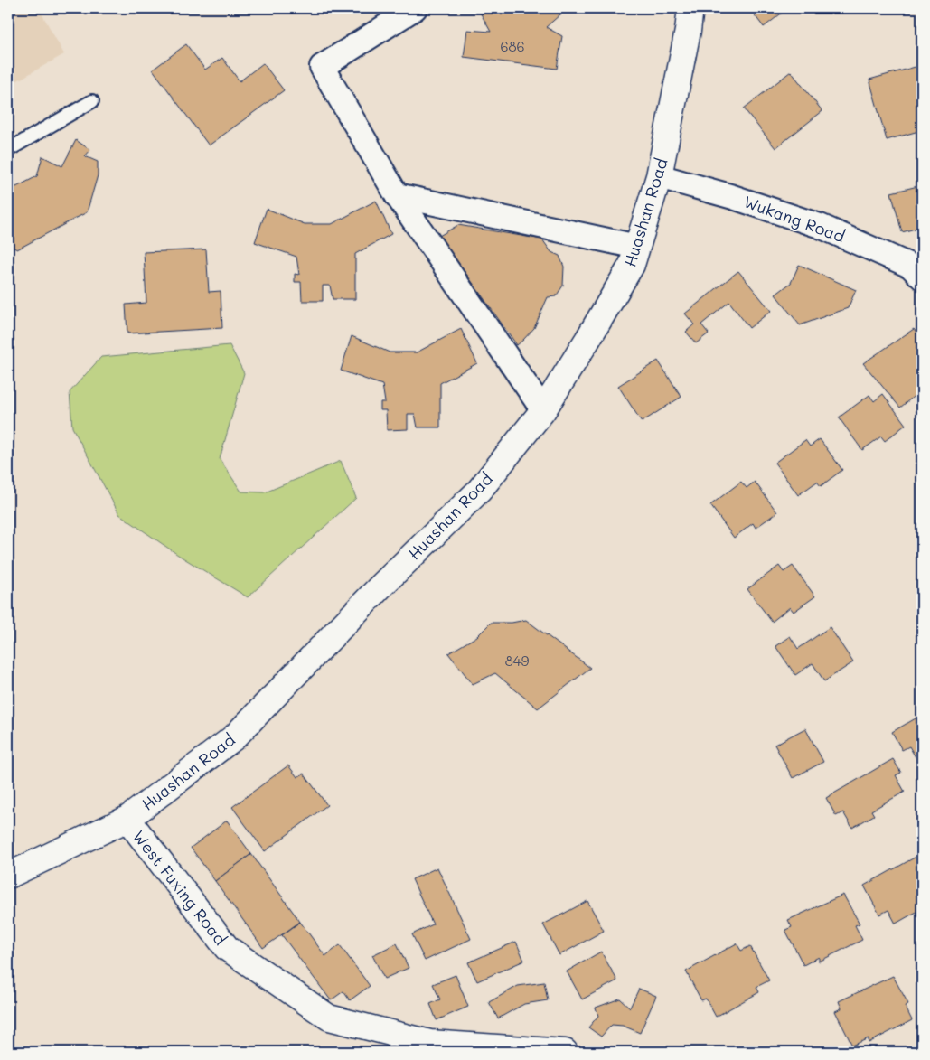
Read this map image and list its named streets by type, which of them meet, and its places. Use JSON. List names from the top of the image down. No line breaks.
{"streets":{"main road":["Huashan Road","West Fuxing Road"],"street":["Wukang Road"]},"crossings":[["Huashan Road","Wukang Road"],["Huashan Road","West Fuxing Road"]],"house_numbers":["686","849"]}
